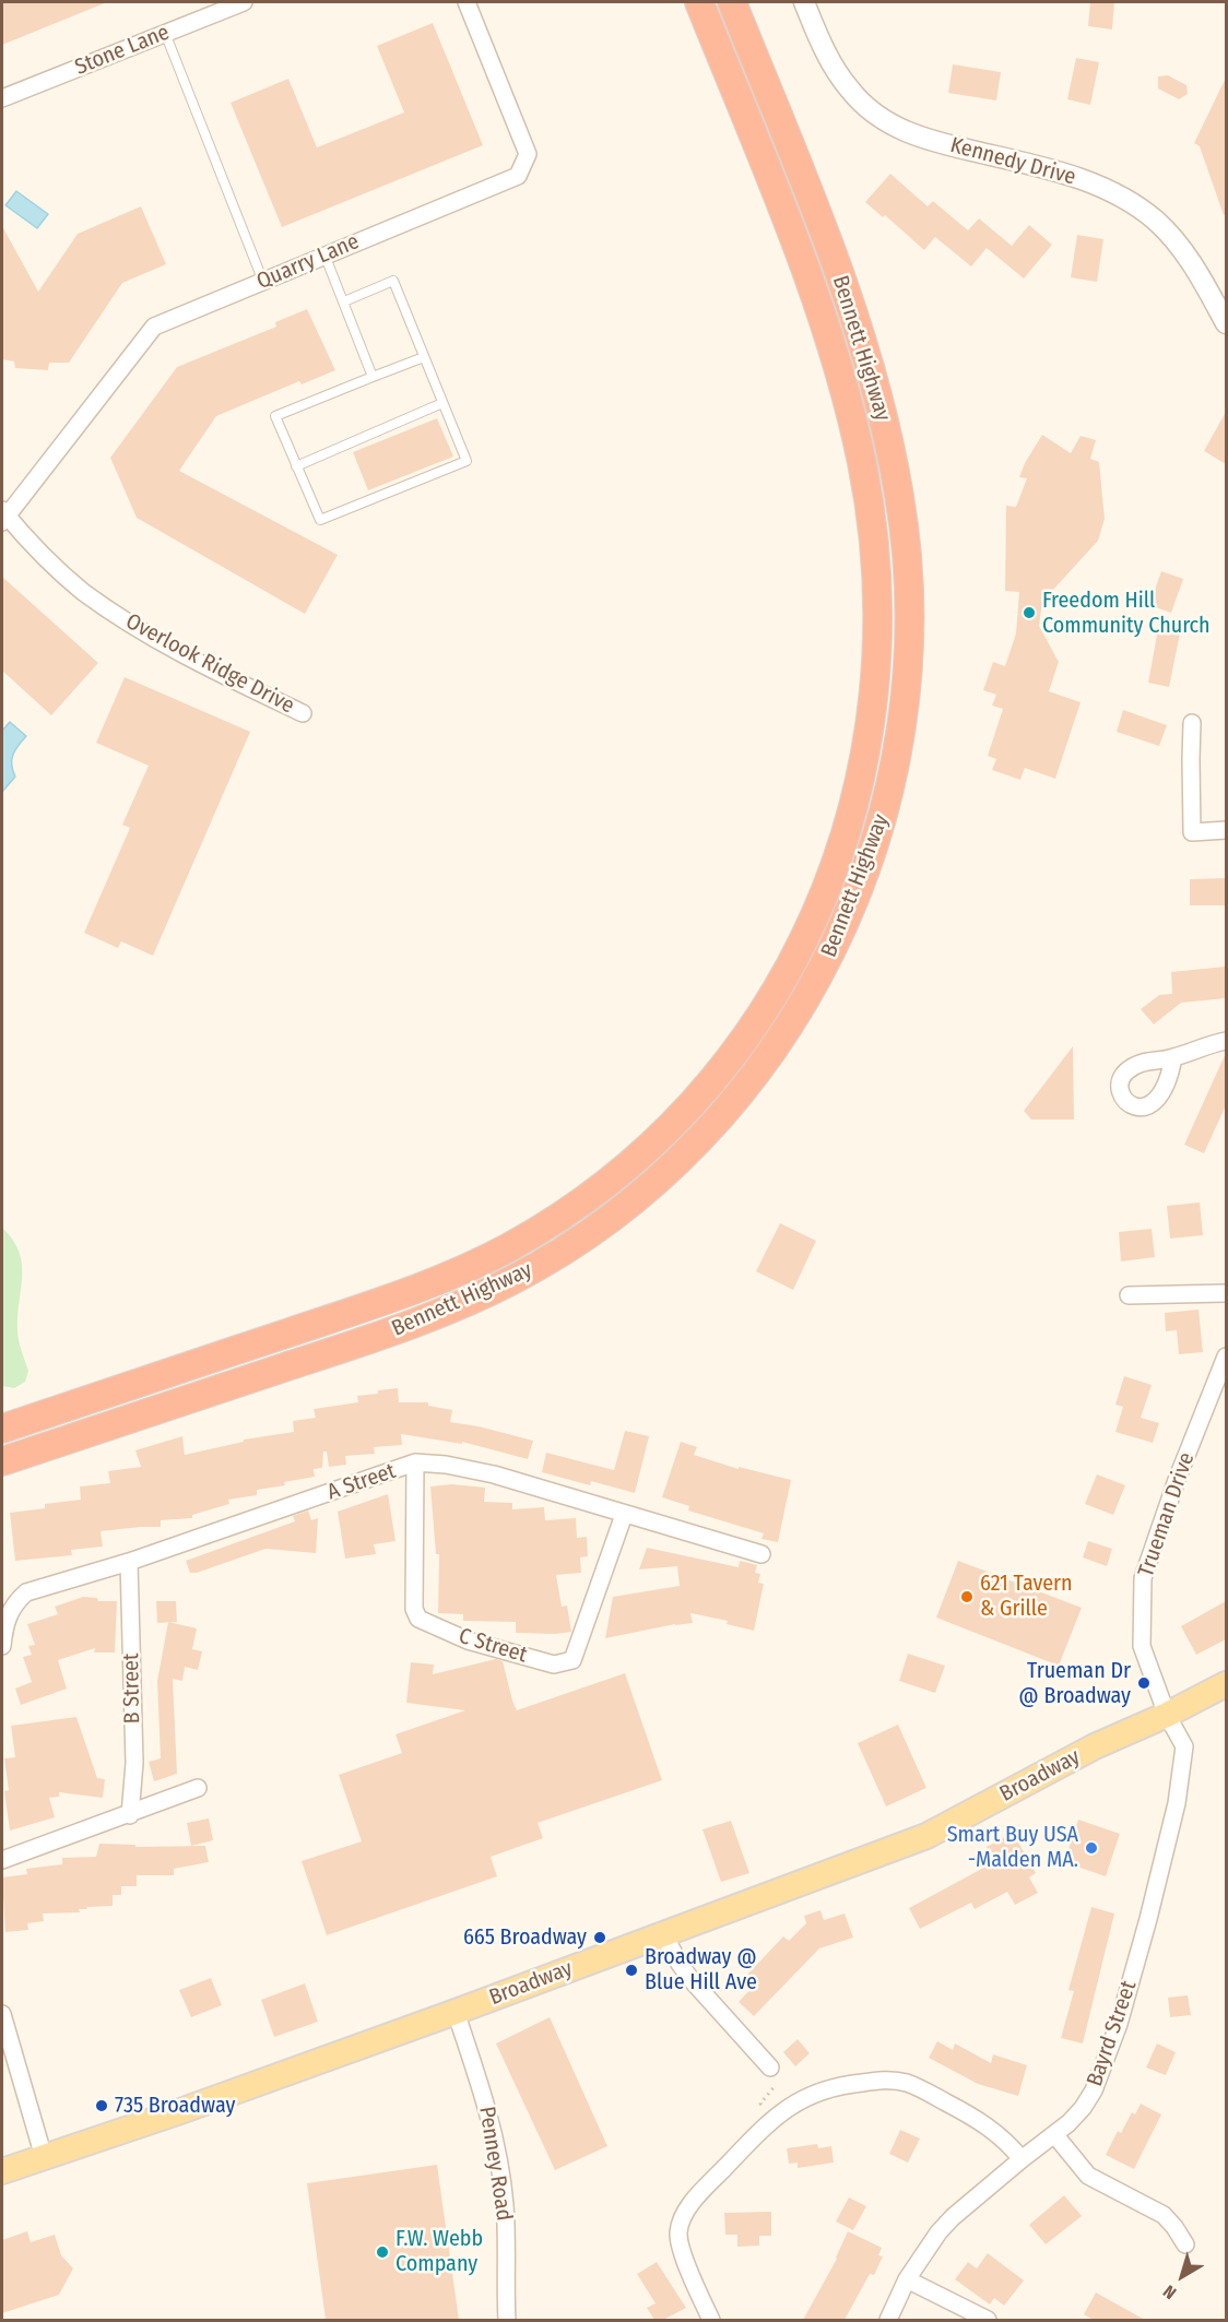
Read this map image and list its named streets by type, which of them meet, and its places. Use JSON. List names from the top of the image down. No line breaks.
{"streets":{"highway":["Bennett Highway"],"main road":["Broadway"],"street":["Stone Lane","Kennedy Drive","Quarry Lane","Overlook Ridge Drive","A Street","Trueman Drive","C Street","B Street","Bayrd Street","Penney Road"]},"crossings":[["Quarry Lane","Overlook Ridge Drive"],["A Street","C Street"],["A Street","B Street"],["Trueman Drive","Broadway"],["Trueman Drive","Bayrd Street"],["Broadway","Bayrd Street"],["Broadway","Penney Road"]],"places":["Freedom Hill Community Church","621 Tavern & Grille","Trueman Dr @ Broadway","Smart Buy USA -Malden MA.","665 Broadway","Broadway @ Blue Hill Ave","735 Broadway","F.W. Webb Company"],"north":"bottom left"}
